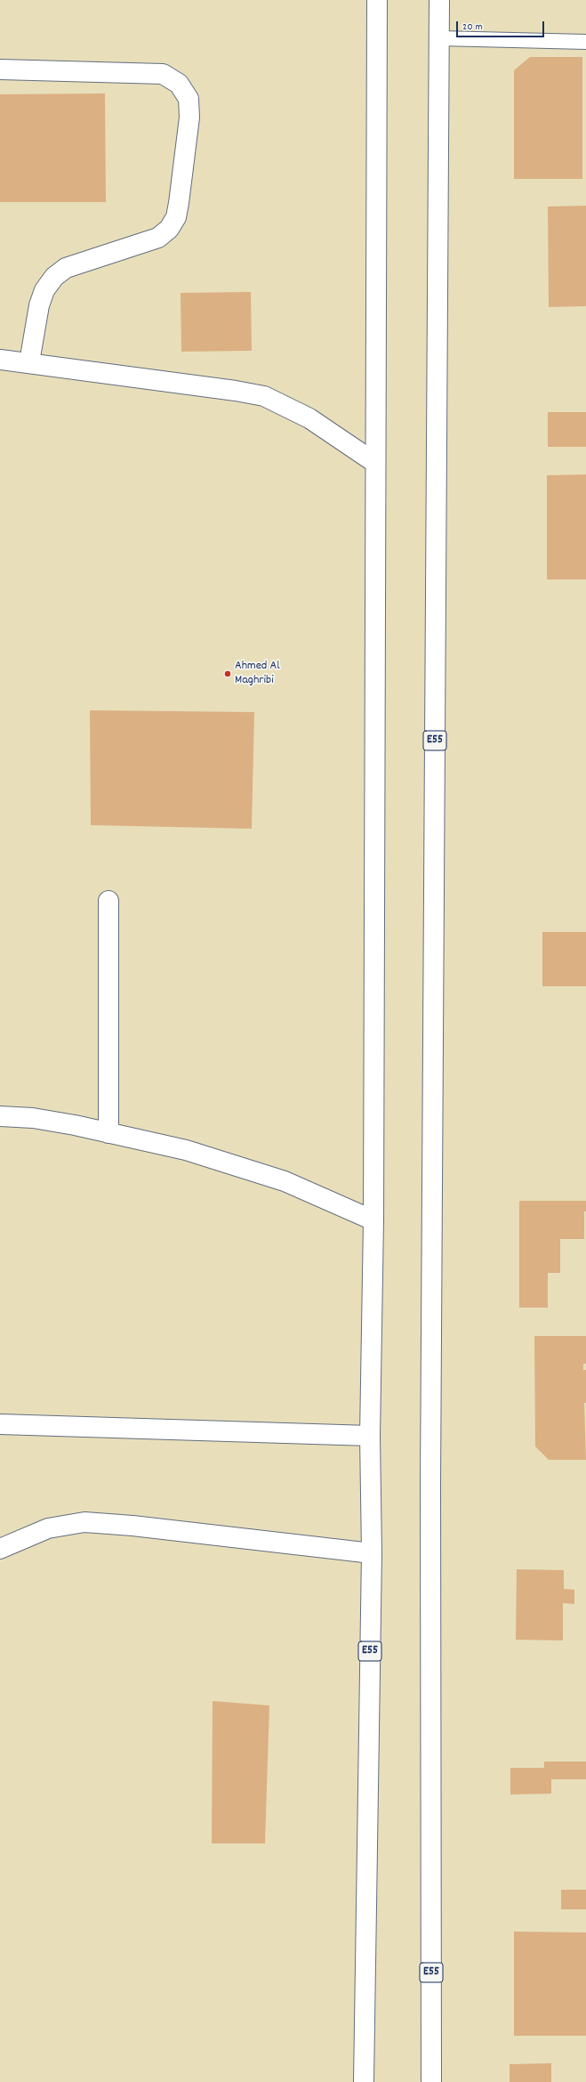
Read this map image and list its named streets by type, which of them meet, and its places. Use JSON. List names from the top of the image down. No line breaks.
{"streets":{"main road":["E55"]},"places":["Ahmed Al Maghribi"],"scale_bar":"20 m"}
